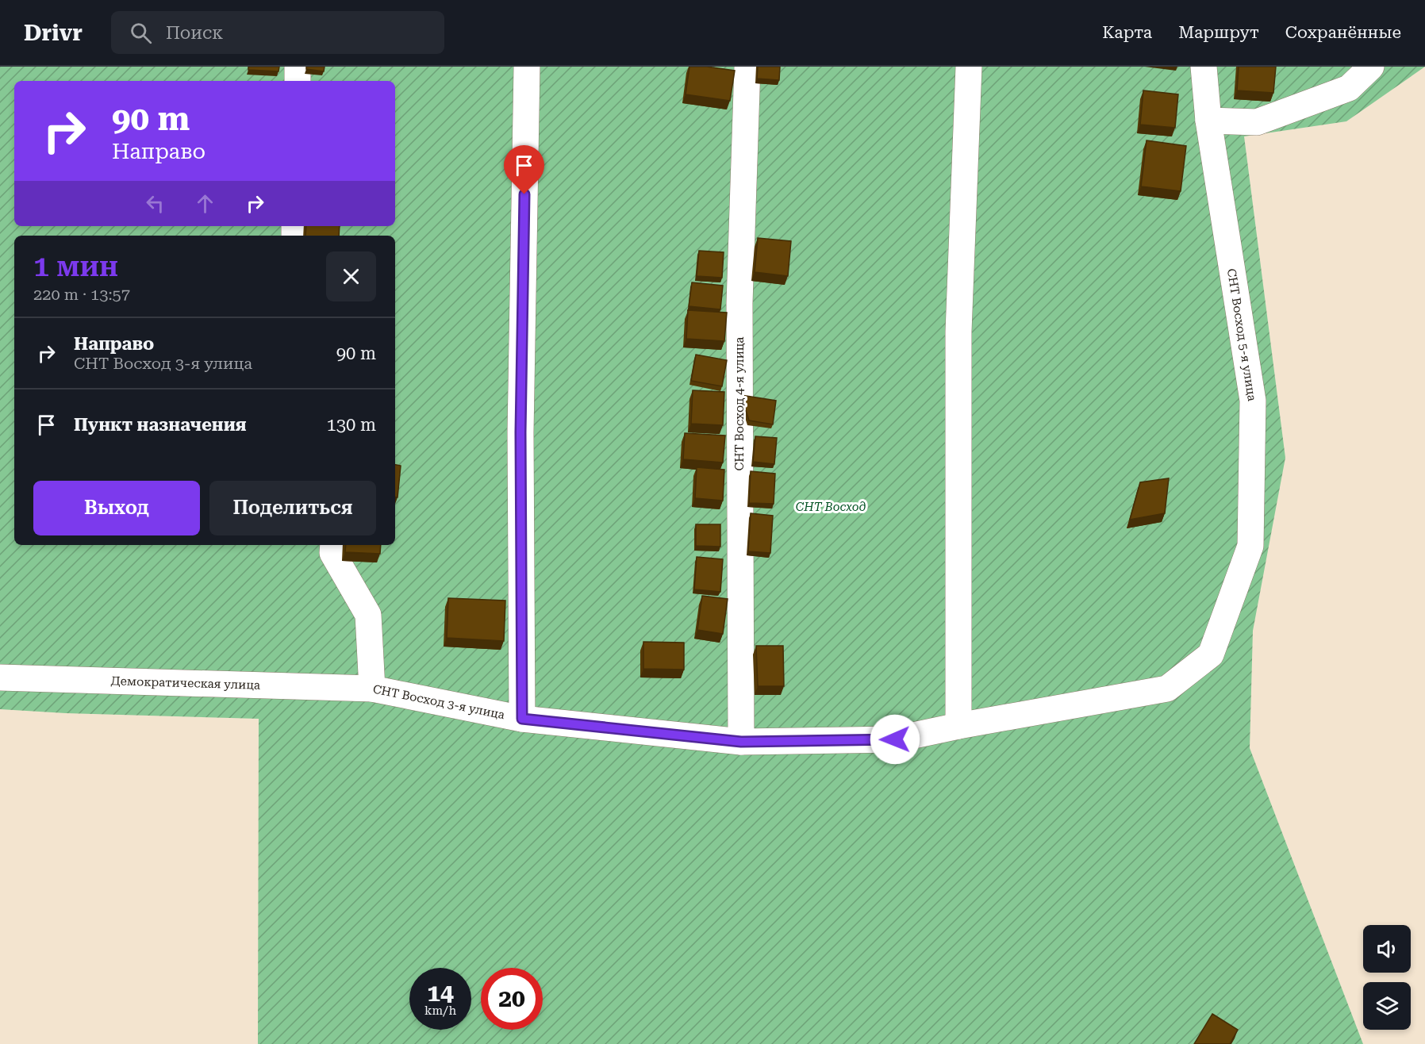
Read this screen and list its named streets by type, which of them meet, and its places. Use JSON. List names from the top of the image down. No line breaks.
{"streets":{"street":["СНТ Восход 5-я улица","СНТ Восход 4-я улица","Демократическая улица","СНТ Восход 3-я улица"]},"crossings":[["Демократическая улица","СНТ Восход 3-я улица"]],"parks":["СНТ Восход"],"page":{"header":"Drivr","search":"Поиск","nav":["Карта","Маршрут","Сохранённые"],"turn":["90 m","Направо"],"heading":["1 мин","220 m · 13:57"],"list":[{"name":"Направо","note":"СНТ Восход 3-я улица","value":"90 m"},{"name":"Пункт назначения","value":"130 m"}],"buttons":["Выход","Поделиться"],"speed":"14 km/h","limit":"20"}}
